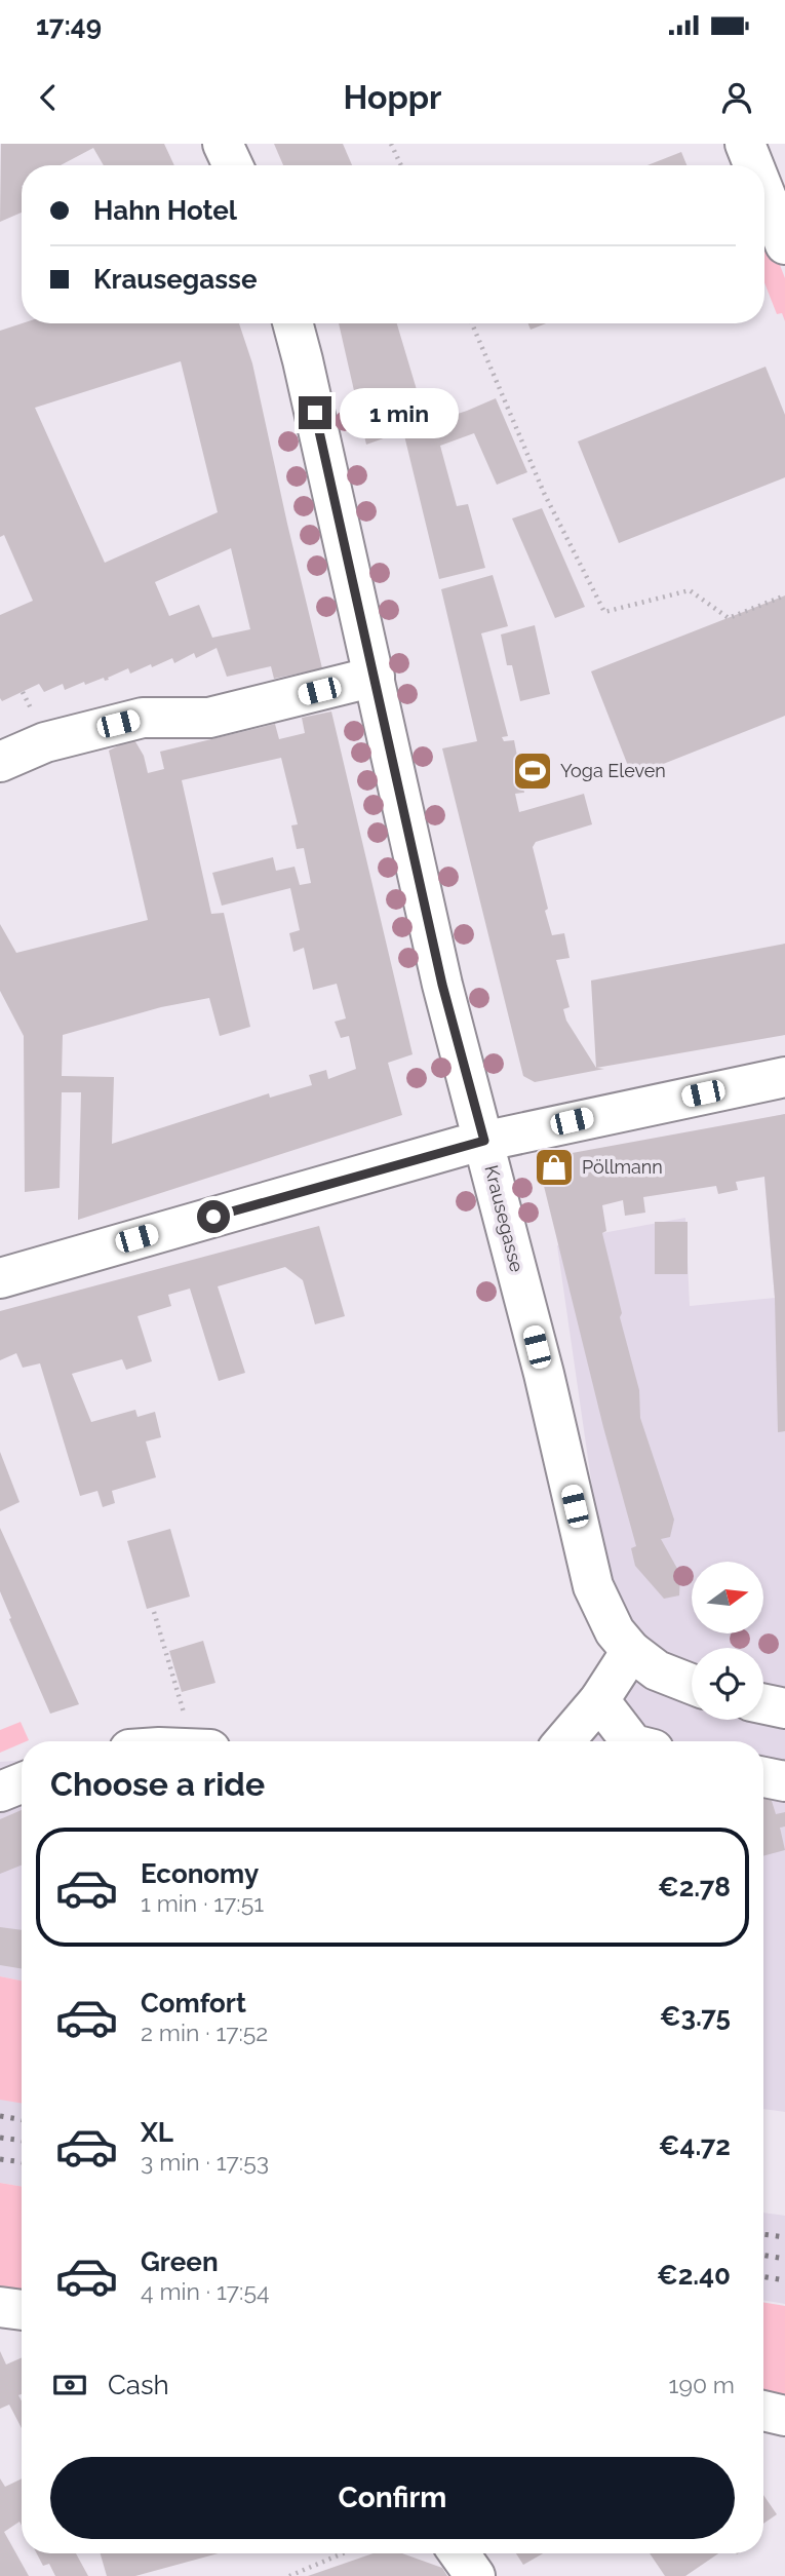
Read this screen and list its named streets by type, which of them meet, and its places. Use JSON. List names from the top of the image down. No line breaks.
{"streets":{"street":["Krausegasse"]},"places":{"sports":["Yoga Eleven"],"shop":["Pöllmann"]},"north":"right","page":{"status":"17:49","header":"Hoppr","banner":["Hahn Hotel","Krausegasse"],"bubble":"1 min","heading":"Choose a ride","list":[{"name":"Economy","note":"1 min · 17:51","value":"€2.78"},{"name":"Comfort","note":"2 min · 17:52","value":"€3.75"},{"name":"XL","note":"3 min · 17:53","value":"€4.72"},{"name":"Green","note":"4 min · 17:54","value":"€2.40"}],"pay":["Cash","190 m"],"buttons":"Confirm"}}
